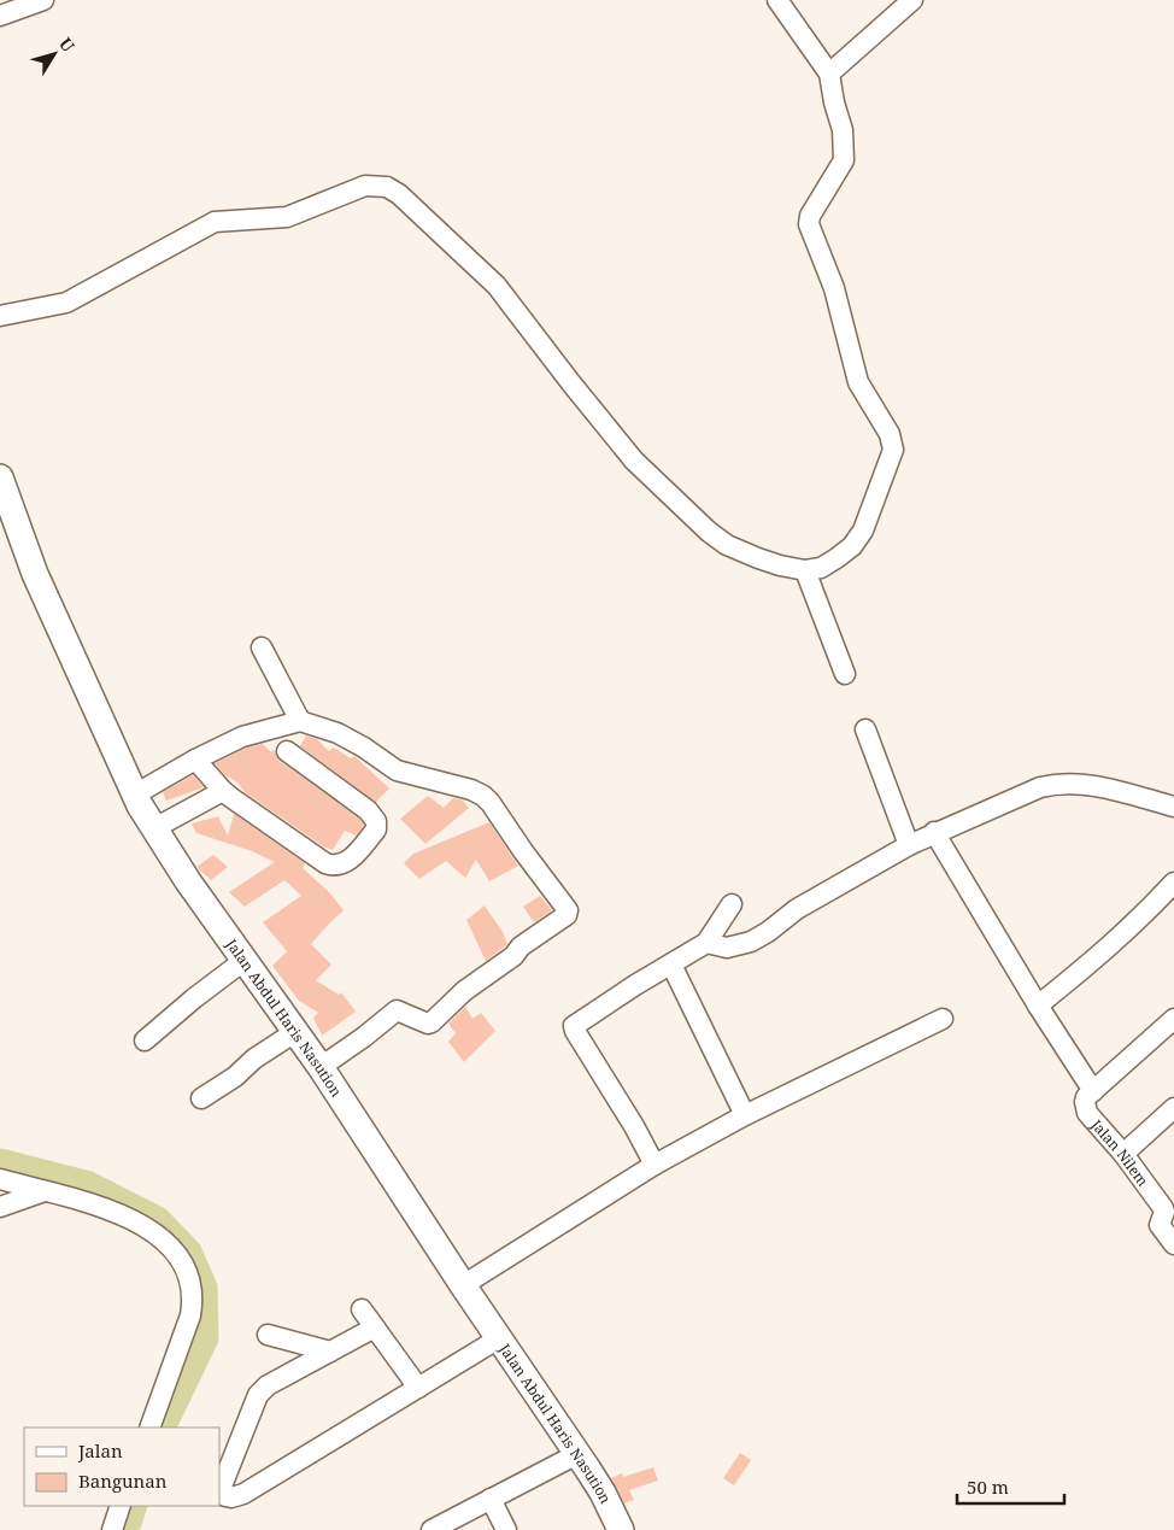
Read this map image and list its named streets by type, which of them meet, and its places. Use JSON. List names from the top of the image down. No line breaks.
{"streets":{"main road":["Jalan Abdul Haris Nasution"],"street":["Jalan Nilem"]},"legend":["Jalan","Bangunan"],"scale_bar":"50 m","north":"top right"}
